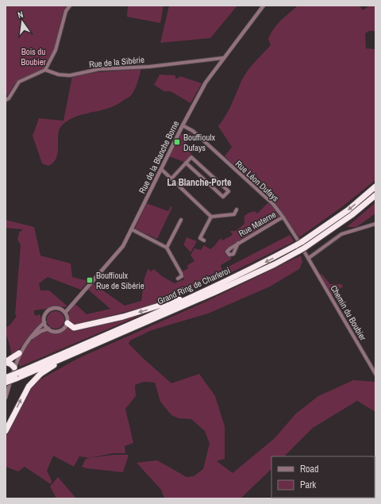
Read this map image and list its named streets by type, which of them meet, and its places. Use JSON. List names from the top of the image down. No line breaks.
{"streets":{"highway":["Grand Ring de Charleroi"],"street":["Rue de la Sibérie","Rue de la Blanche Borne","Rue Léon Dufays","Rue Materne","Chemin du Boubier"]},"crossings":[["Rue de la Sibérie","Rue de la Blanche Borne"],["Rue de la Blanche Borne","Rue Léon Dufays"],["Rue Léon Dufays","Rue Materne"],["Rue Léon Dufays","Chemin du Boubier"]],"districts":["La Blanche-Porte"],"parks":["Bois du Boubier"],"places":{"transit":["Bouffioulx Dufays","Bouffioulx Rue de Sibérie"]},"legend":["Road","Park"],"north":"top"}
